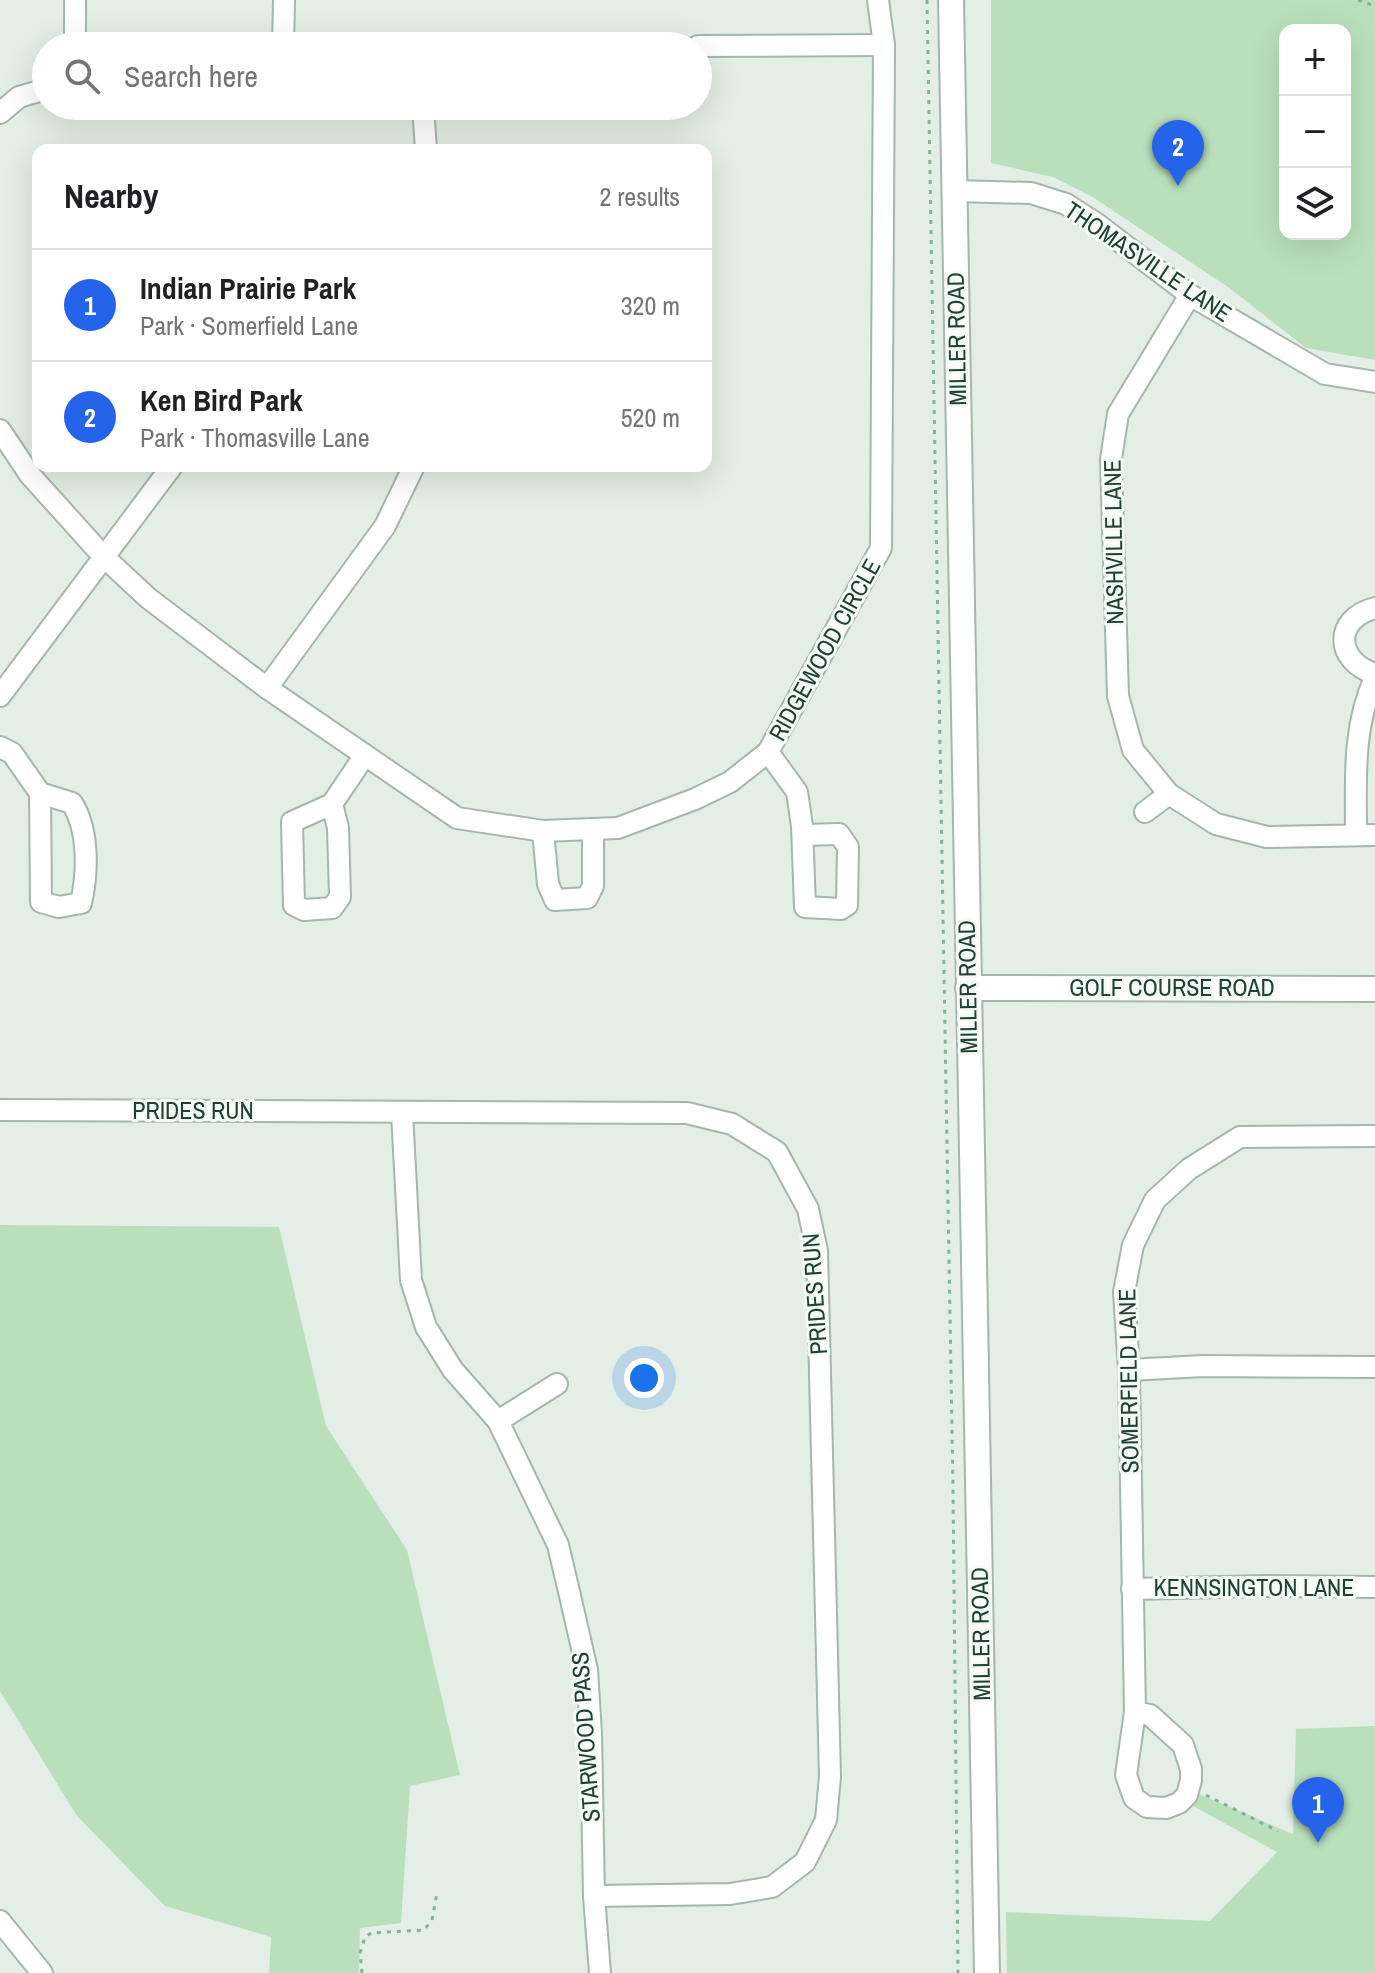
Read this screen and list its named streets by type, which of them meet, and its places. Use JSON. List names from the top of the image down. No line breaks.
{"streets":{"street":["THOMASVILLE LANE","MILLER ROAD","NASHVILLE LANE","RIDGEWOOD CIRCLE","GOLF COURSE ROAD","PRIDES RUN","SOMERFIELD LANE","KENNSINGTON LANE","STARWOOD PASS"]},"crossings":[["THOMASVILLE LANE","MILLER ROAD"],["THOMASVILLE LANE","NASHVILLE LANE"],["MILLER ROAD","GOLF COURSE ROAD"],["PRIDES RUN","STARWOOD PASS"],["SOMERFIELD LANE","KENNSINGTON LANE"]],"page":{"map_buttons":["+","−"],"search":"Search here","pins":["2","1"],"heading":["Nearby","2 results"],"list":[{"mark":"1","name":"Indian Prairie Park","note":"Park · Somerfield Lane","value":"320 m"},{"mark":"2","name":"Ken Bird Park","note":"Park · Thomasville Lane","value":"520 m"}]}}
